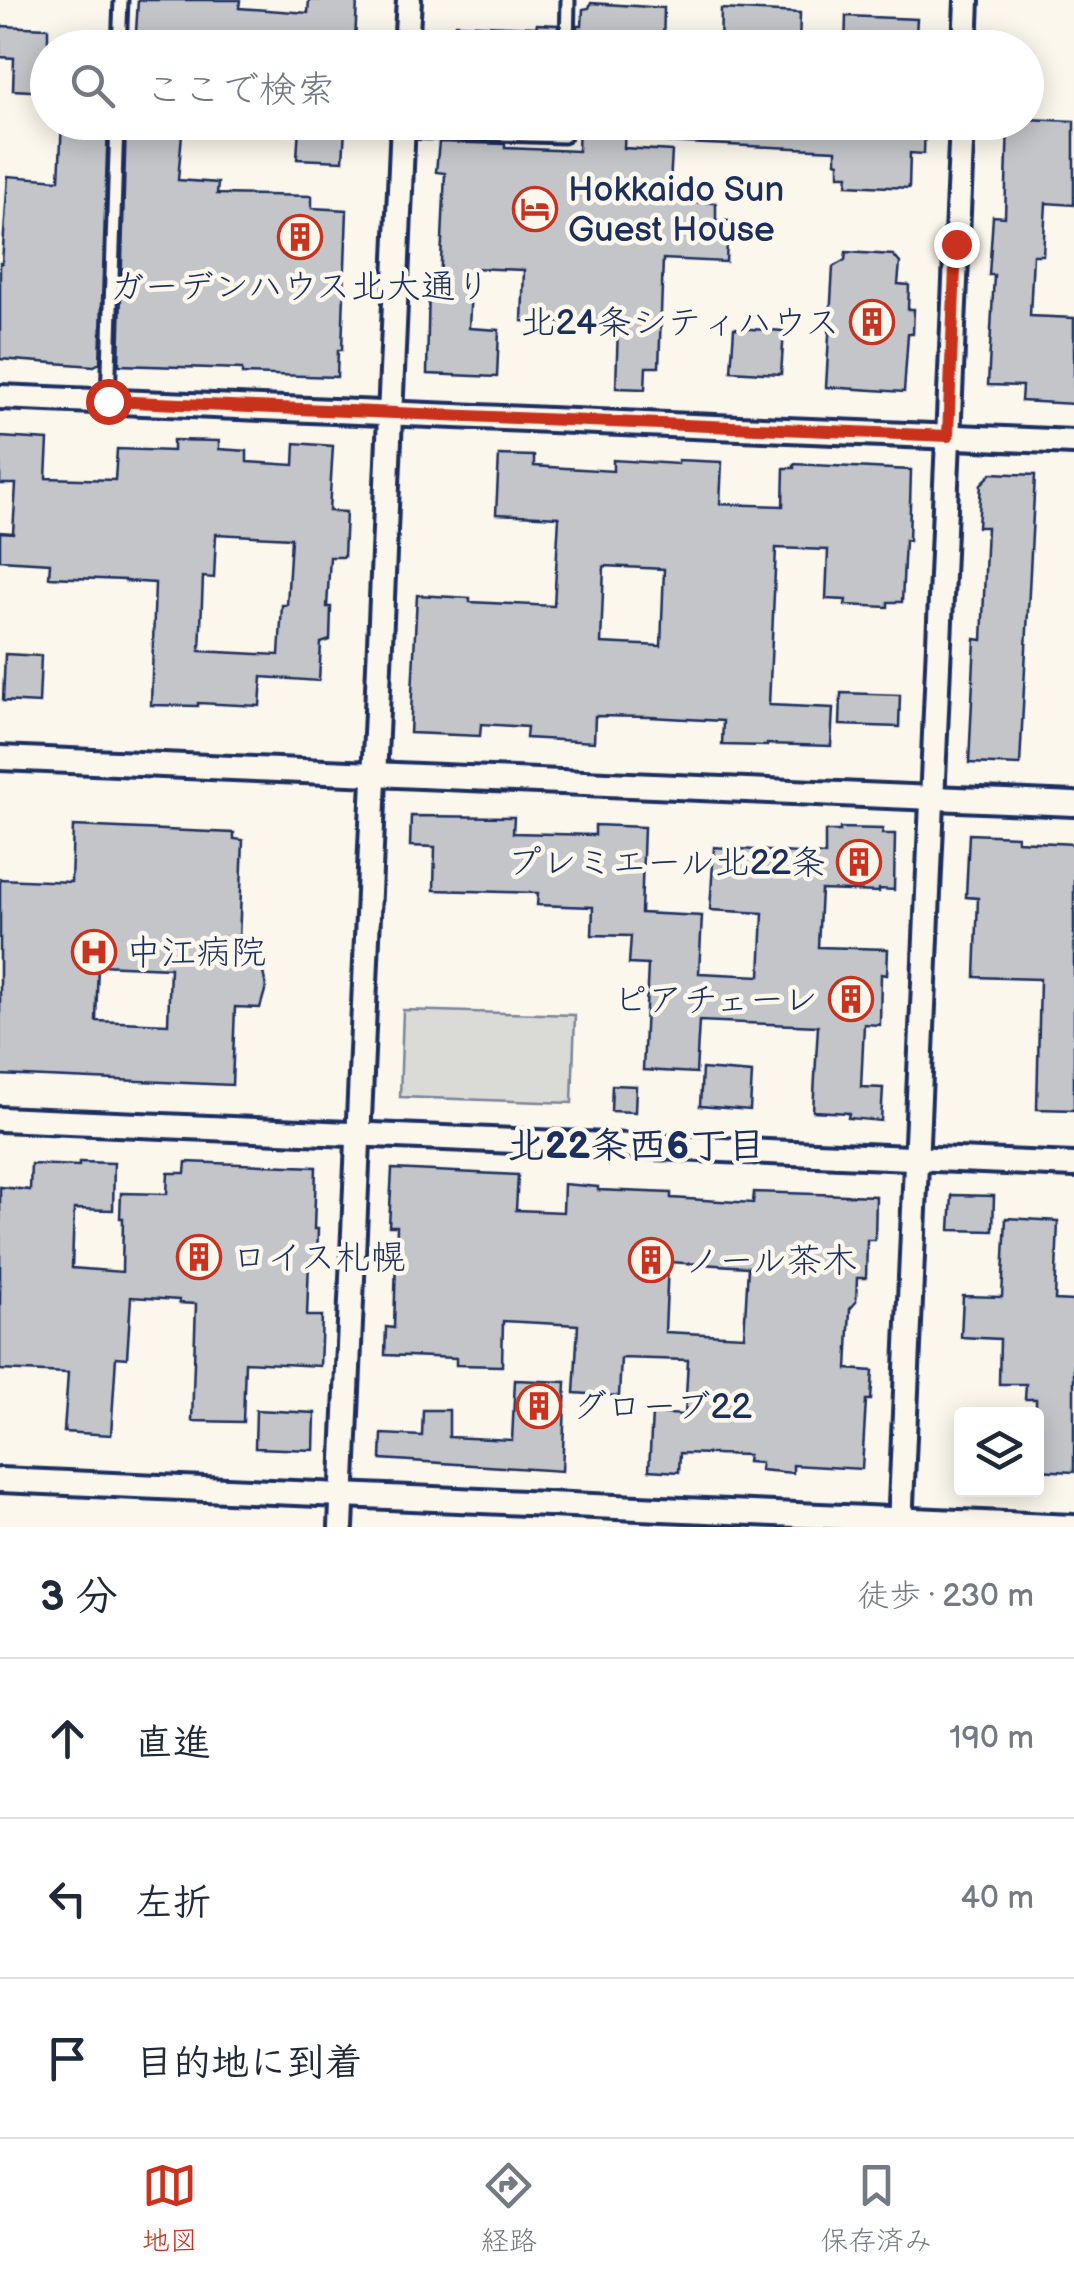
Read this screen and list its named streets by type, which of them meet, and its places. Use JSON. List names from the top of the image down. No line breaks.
{"districts":["北22条西6丁目"],"places":{"hotel":["Hokkaido Sun Guest House"],"building":["ガーデンハウス北大通り","北24条シティハウス","プレミエール北22条","ピアチェーレ","ロイス札幌","ノール茶木","グローブ22"],"hospital":["中江病院"]},"page":{"search":"ここで検索","heading":["3 分","徒歩 · 230 m"],"list":[["直進","190 m"],["左折","40 m"],"目的地に到着"],"nav":["地図","経路","保存済み"]}}
